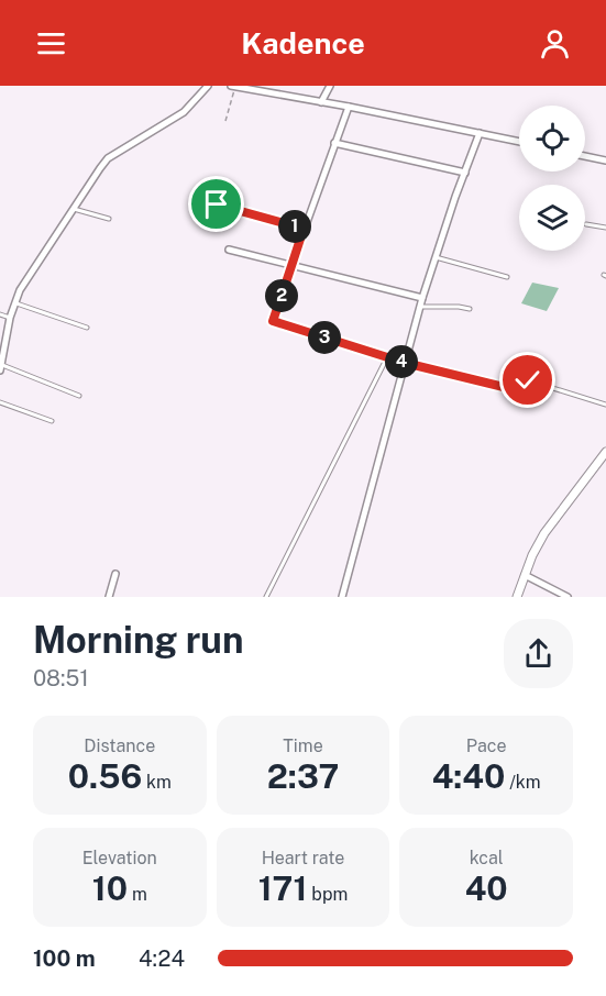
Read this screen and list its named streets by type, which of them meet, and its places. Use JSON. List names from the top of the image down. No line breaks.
{"page":{"header":"Kadence","pins":["1","2","3","4"],"heading":["Morning run","08:51"],"stats":[["Distance","0.56 km"],["Time","2:37"],["Pace","4:40 /km"],["Elevation","10 m"],["Heart rate","171 bpm"],["kcal","40"]],"list":[{"name":"100 m","note":"4:24"}]}}
